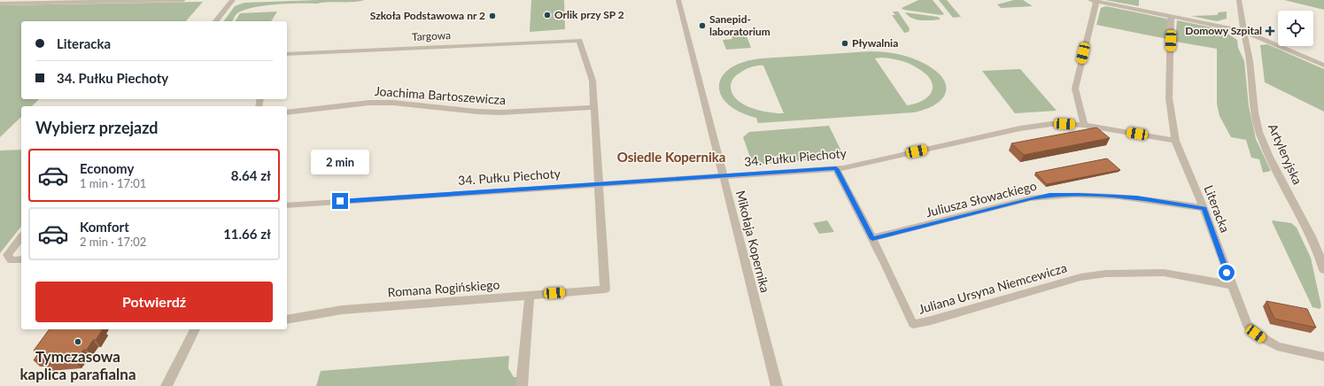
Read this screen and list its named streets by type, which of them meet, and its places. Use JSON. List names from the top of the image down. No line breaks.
{"streets":{"street":["Targowa","Joachima Bartoszewicza","Artyleryjska","34. Pułku Piechoty","Juliusza Słowackiego","Literacka","Mikołaja Kopernika","Romana Rogińskiego","Juliana Ursyna Niemcewicza"]},"crossings":[["Targowa","Joachima Bartoszewicza"],["34. Pułku Piechoty","Literacka"],["34. Pułku Piechoty","Mikołaja Kopernika"],["34. Pułku Piechoty","Romana Rogińskiego"],["34. Pułku Piechoty","Juliana Ursyna Niemcewicza"],["Juliusza Słowackiego","Literacka"],["Juliusza Słowackiego","Juliana Ursyna Niemcewicza"],["Literacka","Juliana Ursyna Niemcewicza"]],"districts":["Osiedle Kopernika"],"places":{"other":["Orlik przy SP 2","Szkoła Podstawowa nr 2","Sanepid- laboratorium","Pływalnia","Tymczasowa kaplica parafialna"],"health":["Domowy Szpital"]},"page":{"banner":["Literacka","34. Pułku Piechoty"],"heading":"Wybierz przejazd","list":[{"name":"Economy","note":"1 min · 17:01","value":"8.64 zł"},{"name":"Komfort","note":"2 min · 17:02","value":"11.66 zł"}],"bubble":"2 min","buttons":"Potwierdź"}}
